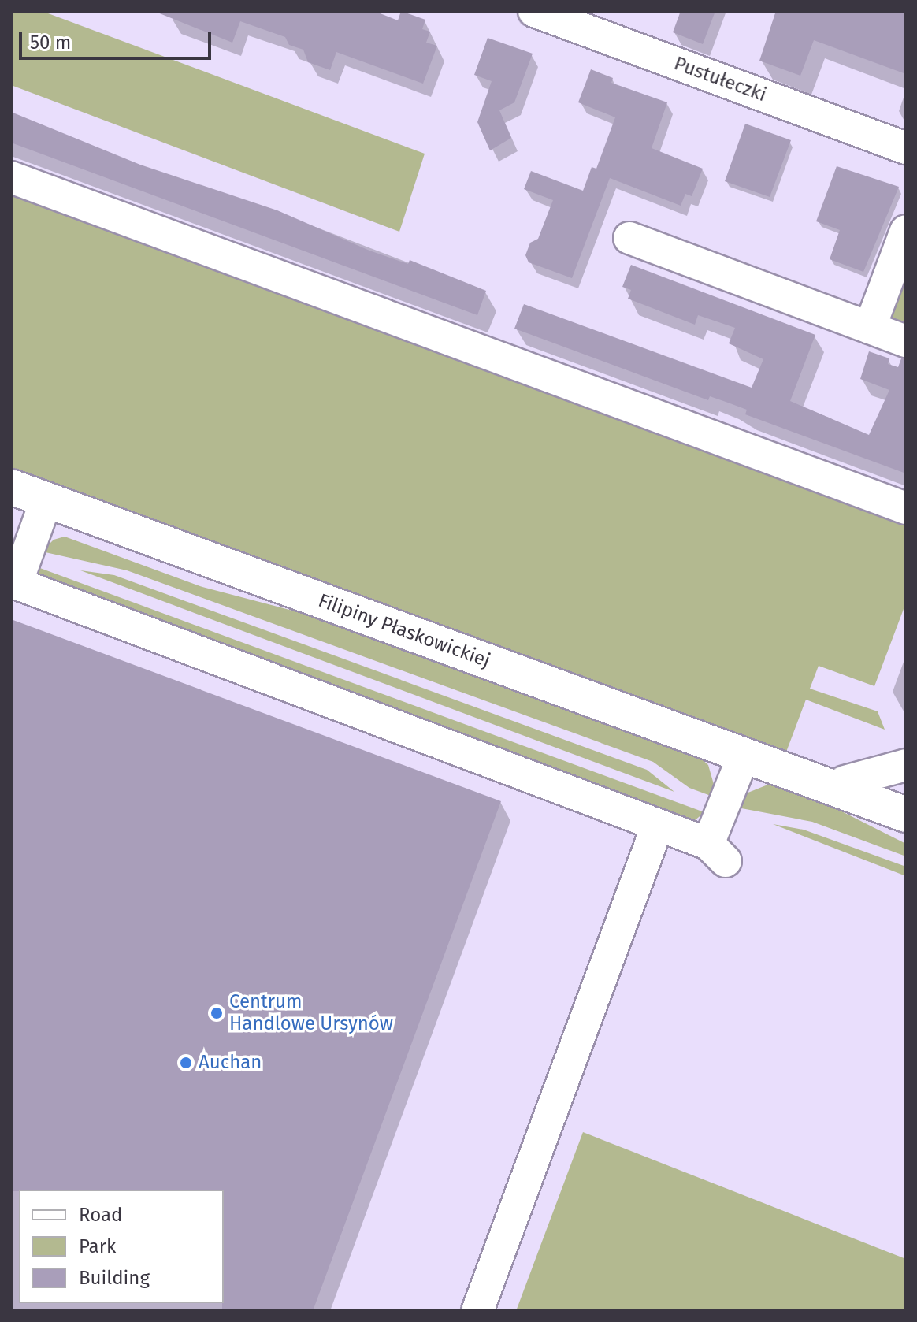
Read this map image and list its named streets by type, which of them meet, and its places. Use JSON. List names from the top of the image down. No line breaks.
{"streets":{"main road":["Filipiny Płaskowickiej"],"street":["Pustułeczki"]},"places":["Centrum Handlowe Ursynów","Auchan"],"legend":["Road","Park","Building"],"scale_bar":"50 m"}
